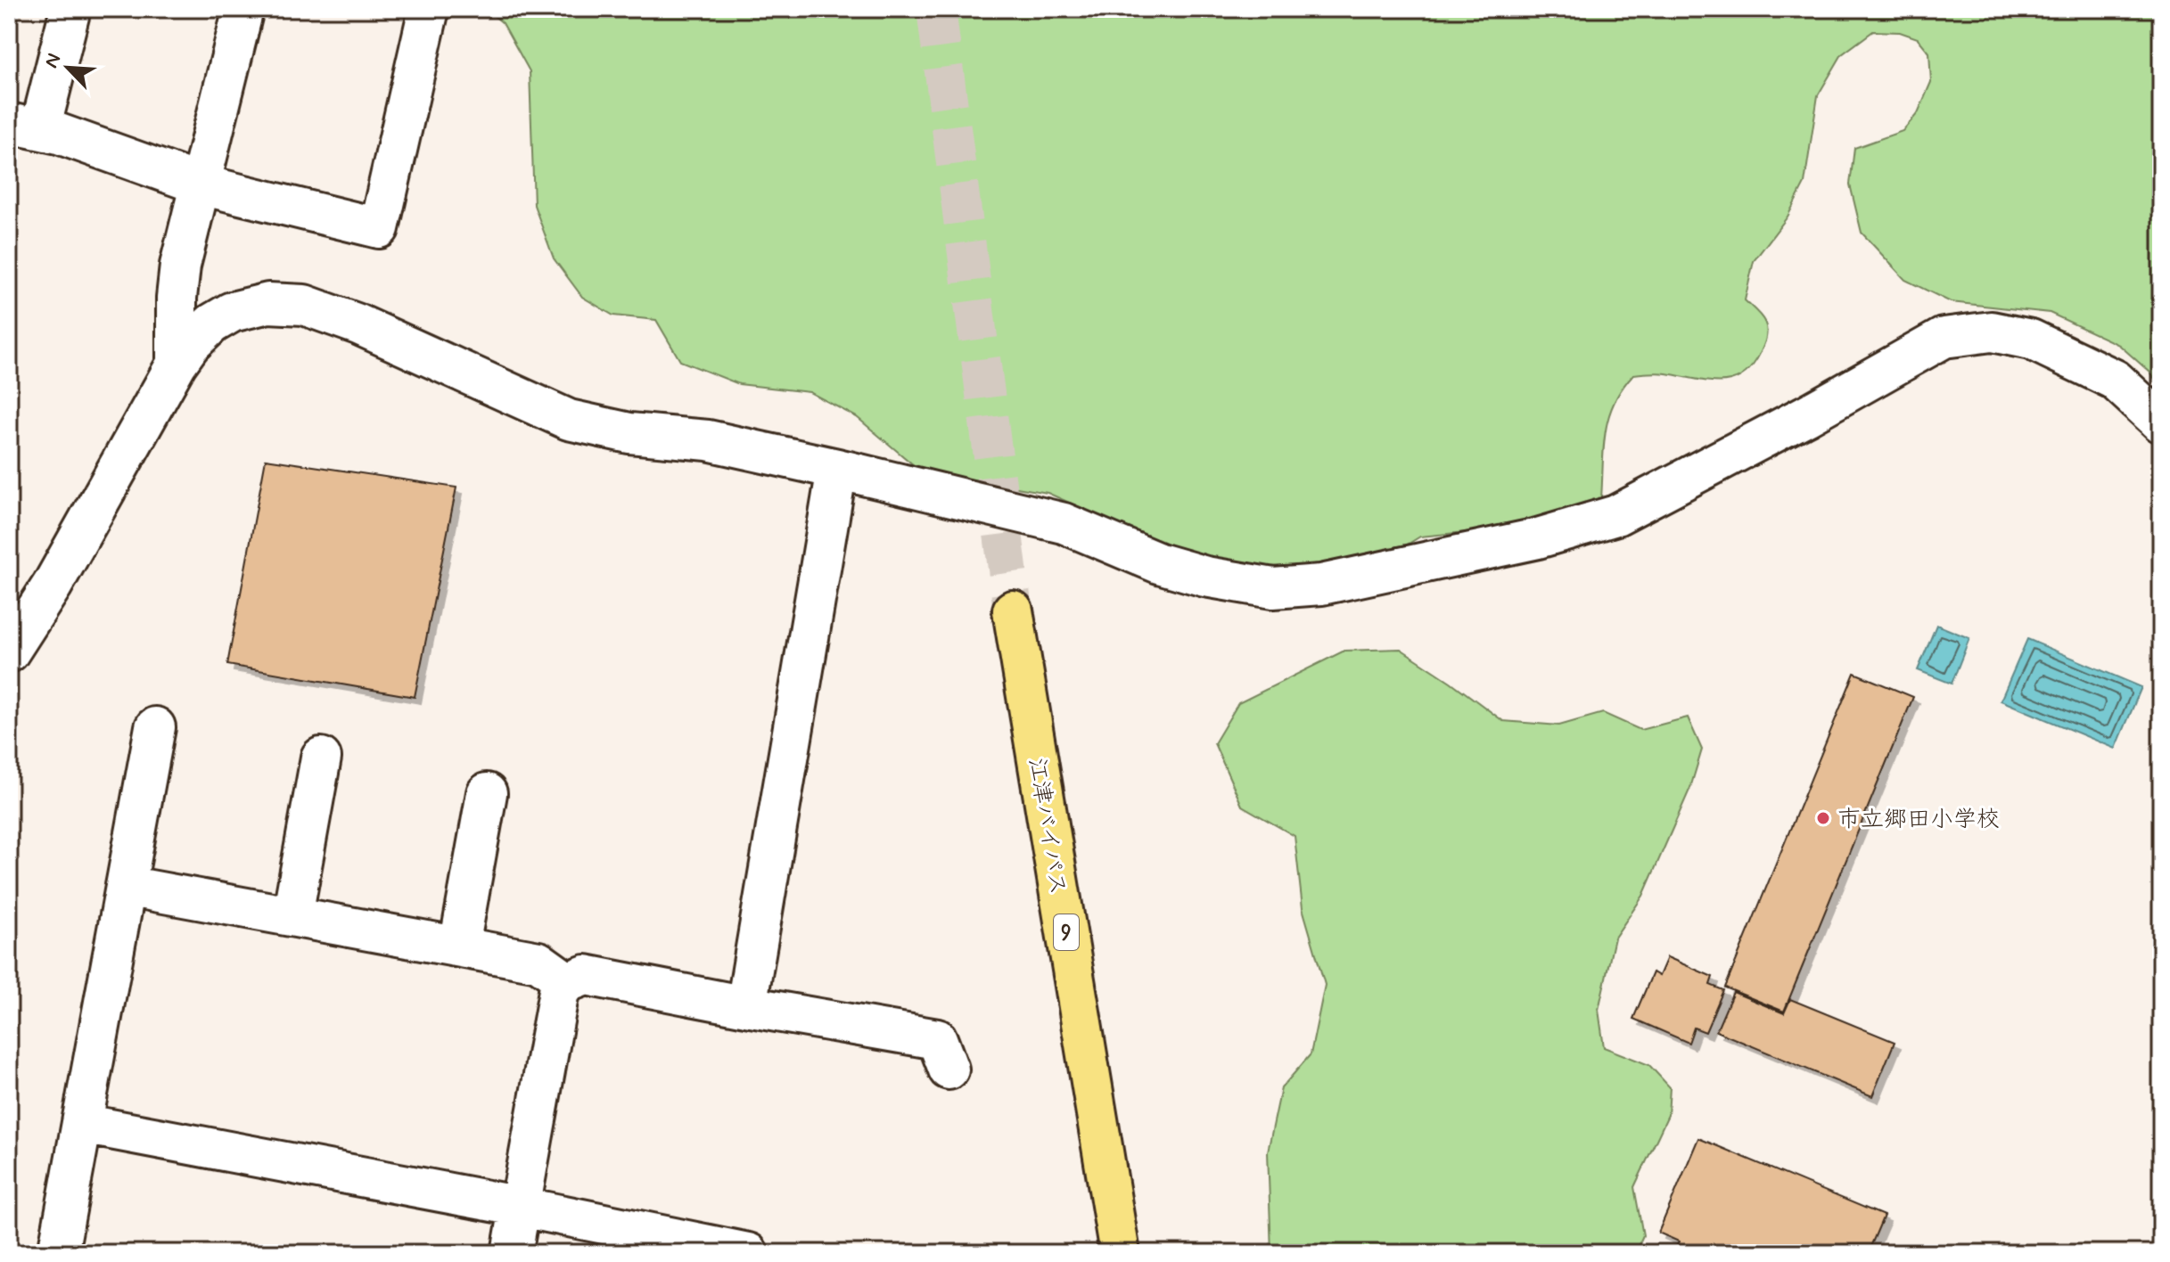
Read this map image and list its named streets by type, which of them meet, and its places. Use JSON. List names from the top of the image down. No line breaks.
{"streets":{"highway":["江津バイパス","9"]},"places":["市立郷田小学校"],"north":"top left"}
